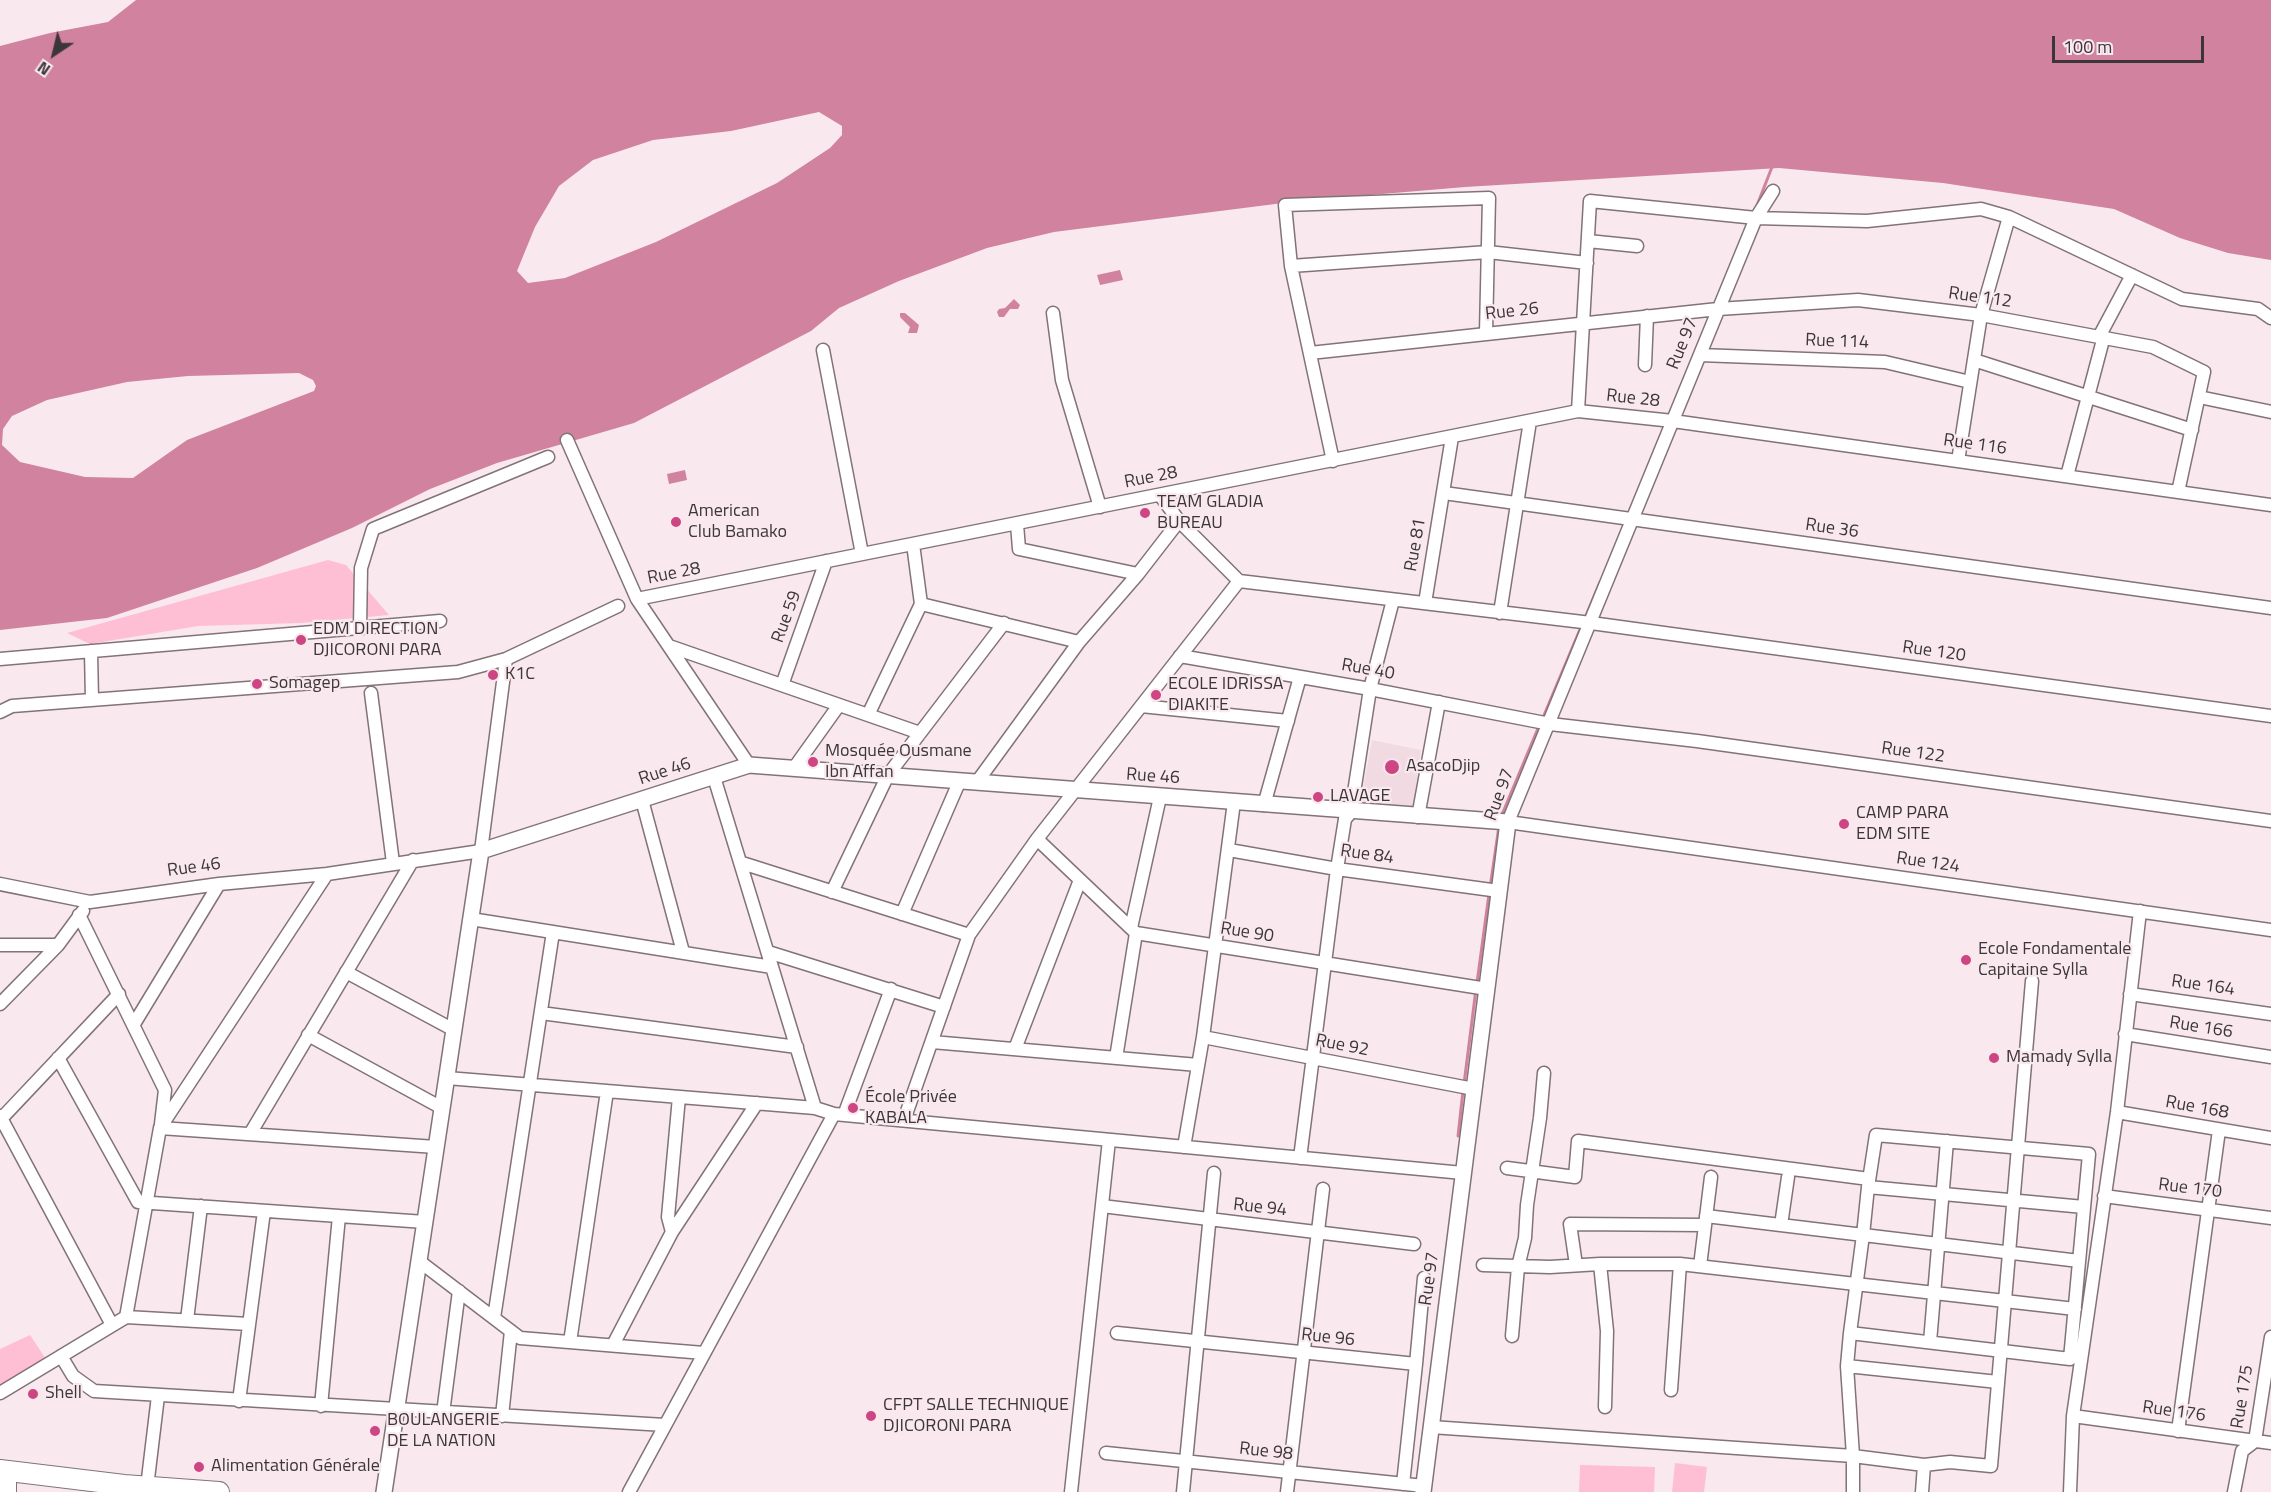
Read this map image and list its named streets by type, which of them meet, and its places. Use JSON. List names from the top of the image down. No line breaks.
{"streets":{"street":["Rue 112","Rue 26","Rue 114","Rue 97","Rue 28","Rue 116","Rue 36","Rue 81","Rue 59","Rue 120","Rue 40","Rue 122","Rue 46","Rue 84","Rue 124","Rue 90","Rue 164","Rue 166","Rue 92","Rue 168","Rue 170","Rue 94","Rue 96","Rue 175","Rue 176","Rue 98"]},"crossings":[["Rue 112","Rue 26"],["Rue 112","Rue 97"],["Rue 112","Rue 116"],["Rue 26","Rue 97"],["Rue 114","Rue 97"],["Rue 97","Rue 28"],["Rue 97","Rue 116"],["Rue 97","Rue 36"],["Rue 97","Rue 120"],["Rue 97","Rue 40"],["Rue 97","Rue 122"],["Rue 97","Rue 46"],["Rue 97","Rue 84"],["Rue 97","Rue 124"],["Rue 97","Rue 90"],["Rue 97","Rue 92"],["Rue 97","Rue 98"],["Rue 28","Rue 116"],["Rue 28","Rue 59"],["Rue 36","Rue 81"],["Rue 81","Rue 120"],["Rue 40","Rue 122"],["Rue 46","Rue 124"],["Rue 175","Rue 176"]],"places":["TEAM GLADIA BUREAU","American Club Bamako","EDM DIRECTION DJICORONI PARA","K1C","Somagep","ECOLE IDRISSA DIAKITE","Mosquée Ousmane Ibn Affan","AsacoDjip","LAVAGE","CAMP PARA EDM SITE","Ecole Fondamentale Capitaine Sylla","Mamady Sylla","École Privée KABALA","Shell","CFPT SALLE TECHNIQUE DJICORONI PARA","BOULANGERIE DE LA NATION","Alimentation Générale"],"scale_bar":"100 m","north":"bottom left"}
